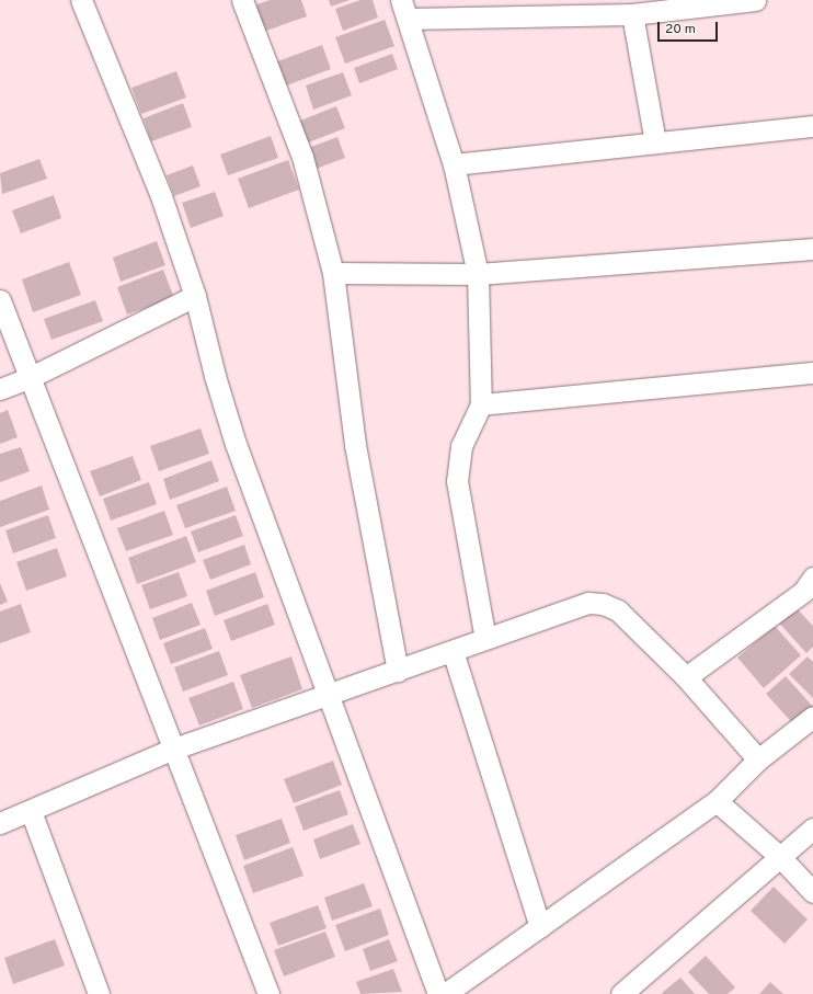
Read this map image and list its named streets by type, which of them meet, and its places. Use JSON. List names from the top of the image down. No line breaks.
{"scale_bar":"20 m"}
